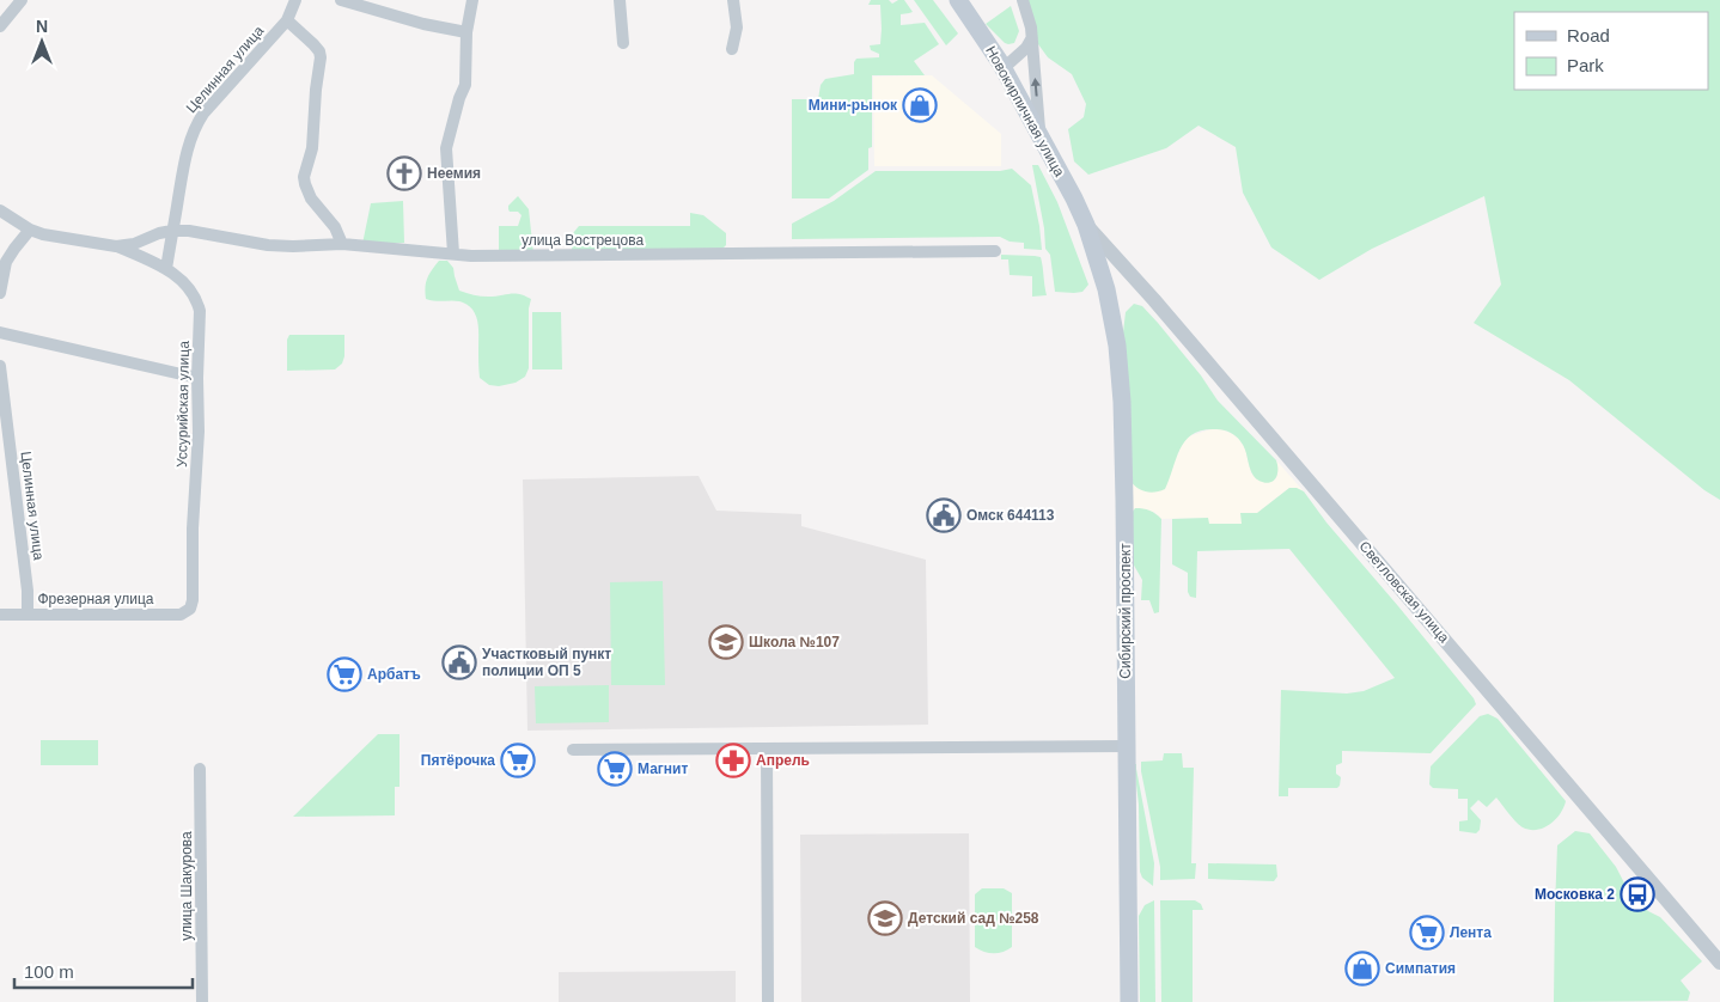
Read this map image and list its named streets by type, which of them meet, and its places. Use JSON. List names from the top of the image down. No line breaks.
{"streets":{"main road":["Новокирпичная улица","Сибирский проспект"],"street":["Целинная улица","улица Вострецова","Уссурийская улица","Светловская улица","Фрезерная улица","улица Шакурова"]},"crossings":[["Целинная улица","улица Вострецова"],["Целинная улица","Уссурийская улица"],["Целинная улица","Фрезерная улица"],["Новокирпичная улица","Светловская улица"],["Новокирпичная улица","Сибирский проспект"],["Уссурийская улица","Фрезерная улица"],["Светловская улица","Сибирский проспект"]],"places":{"shop":["Мини-рынок","Симпатия"],"church":["Неемия"],"public building":["Омск 644113","Участковый пункт полиции ОП 5"],"school or university":["Школа №107","Детский сад №258"],"supermarket":["Арбатъ","Пятёрочка","Магнит","Лента"],"pharmacy":["Апрель"],"bus stop":["Московка 2"]},"legend":["Road","Park"],"scale_bar":"100 m","north":"top"}
